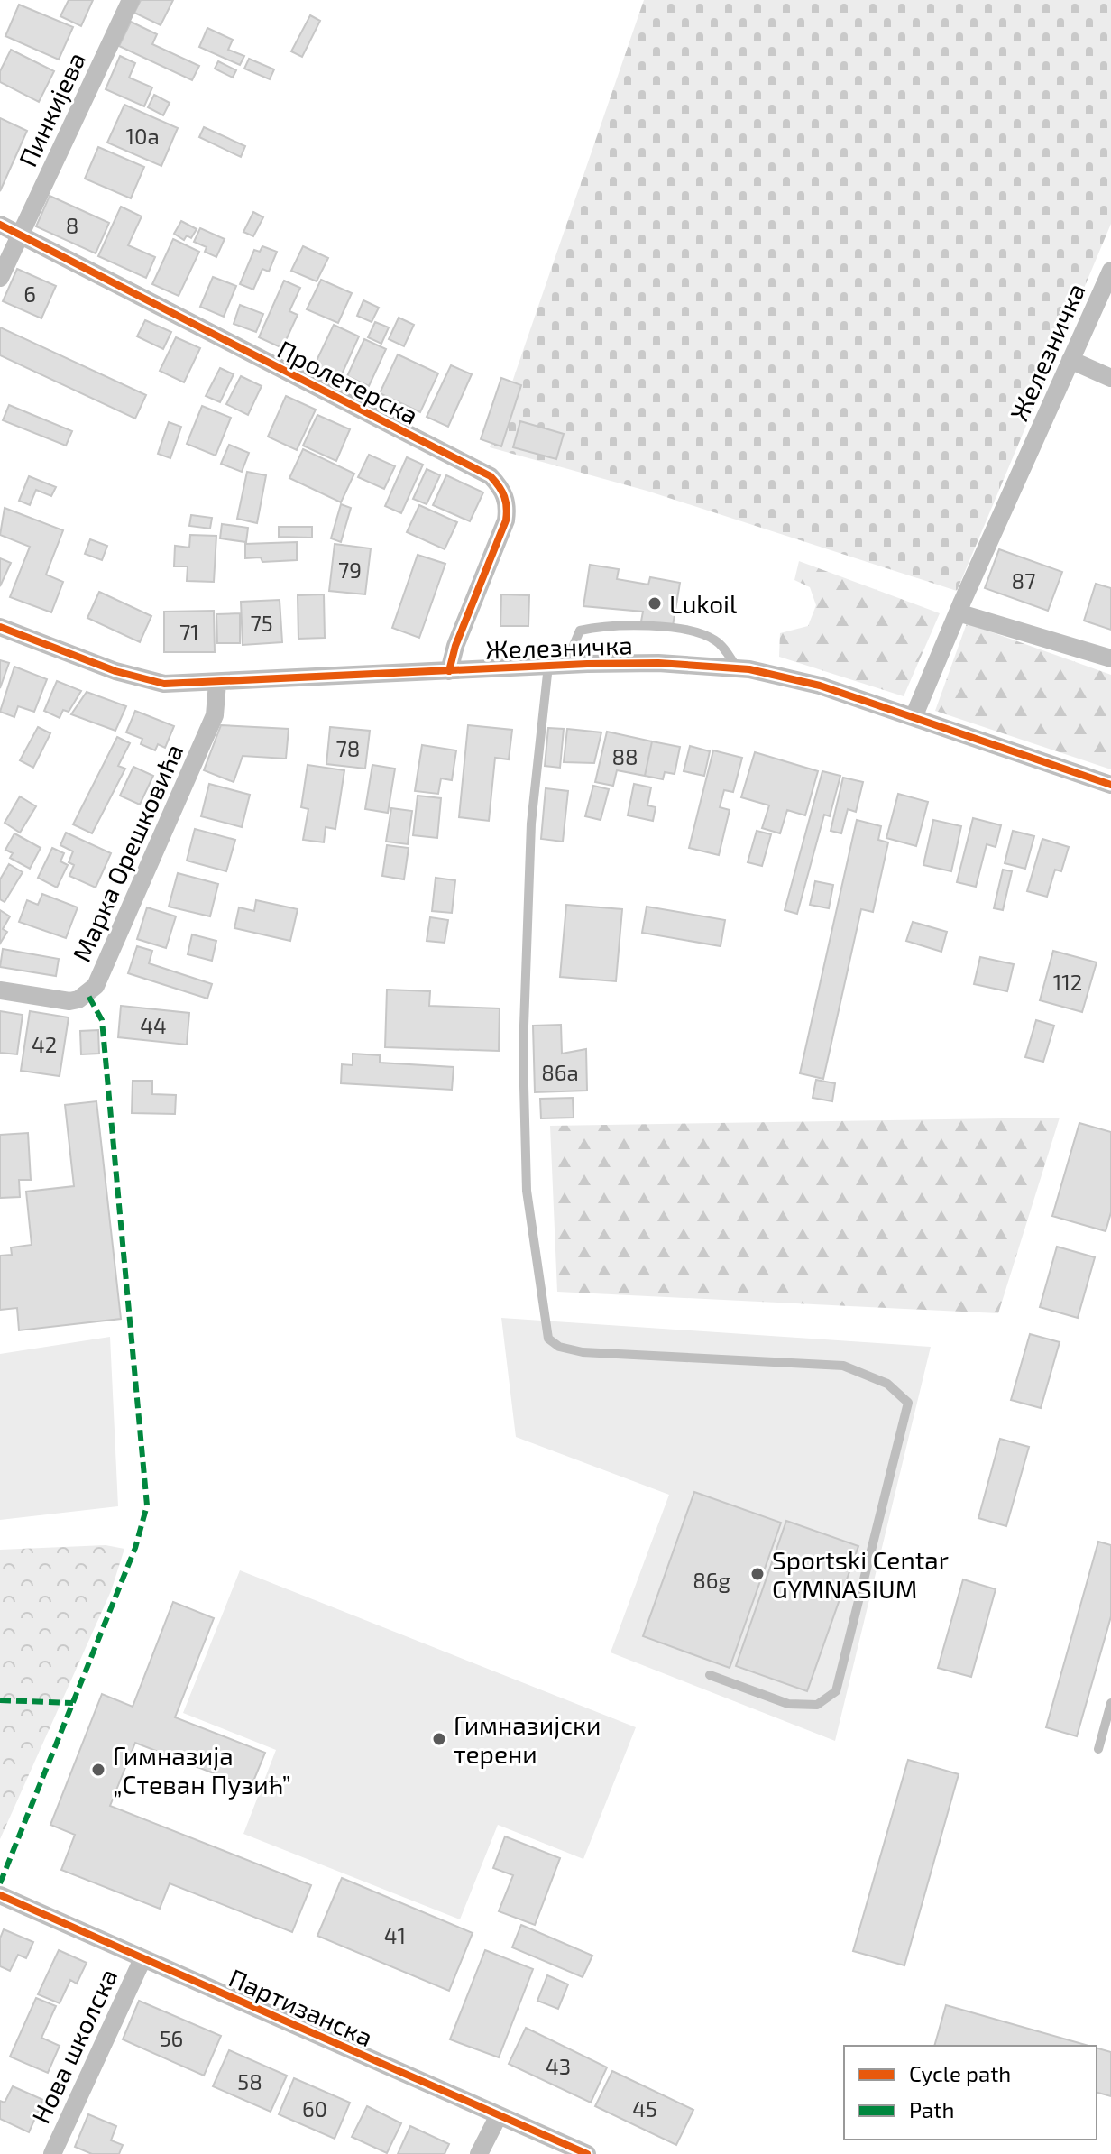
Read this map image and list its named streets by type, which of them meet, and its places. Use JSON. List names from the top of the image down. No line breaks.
{"streets":{"street":["Пинкијева","Железничка","Пролетерска","Марка Орешковића","Партизанска","Нова школска"]},"crossings":[["Пинкијева","Пролетерска"],["Железничка","Пролетерска"],["Железничка","Марка Орешковића"],["Партизанска","Нова школска"]],"places":["Lukoil","Sportski Centar GYMNASIUM","Гимназијски терени","Гимназија „Стеван Пузић”"],"house_numbers":["10a","8","6","79","87","75","71","78","88","112","44","42","86a","86g","41","56","43","58","60","45"],"legend":["Cycle path","Path"]}
